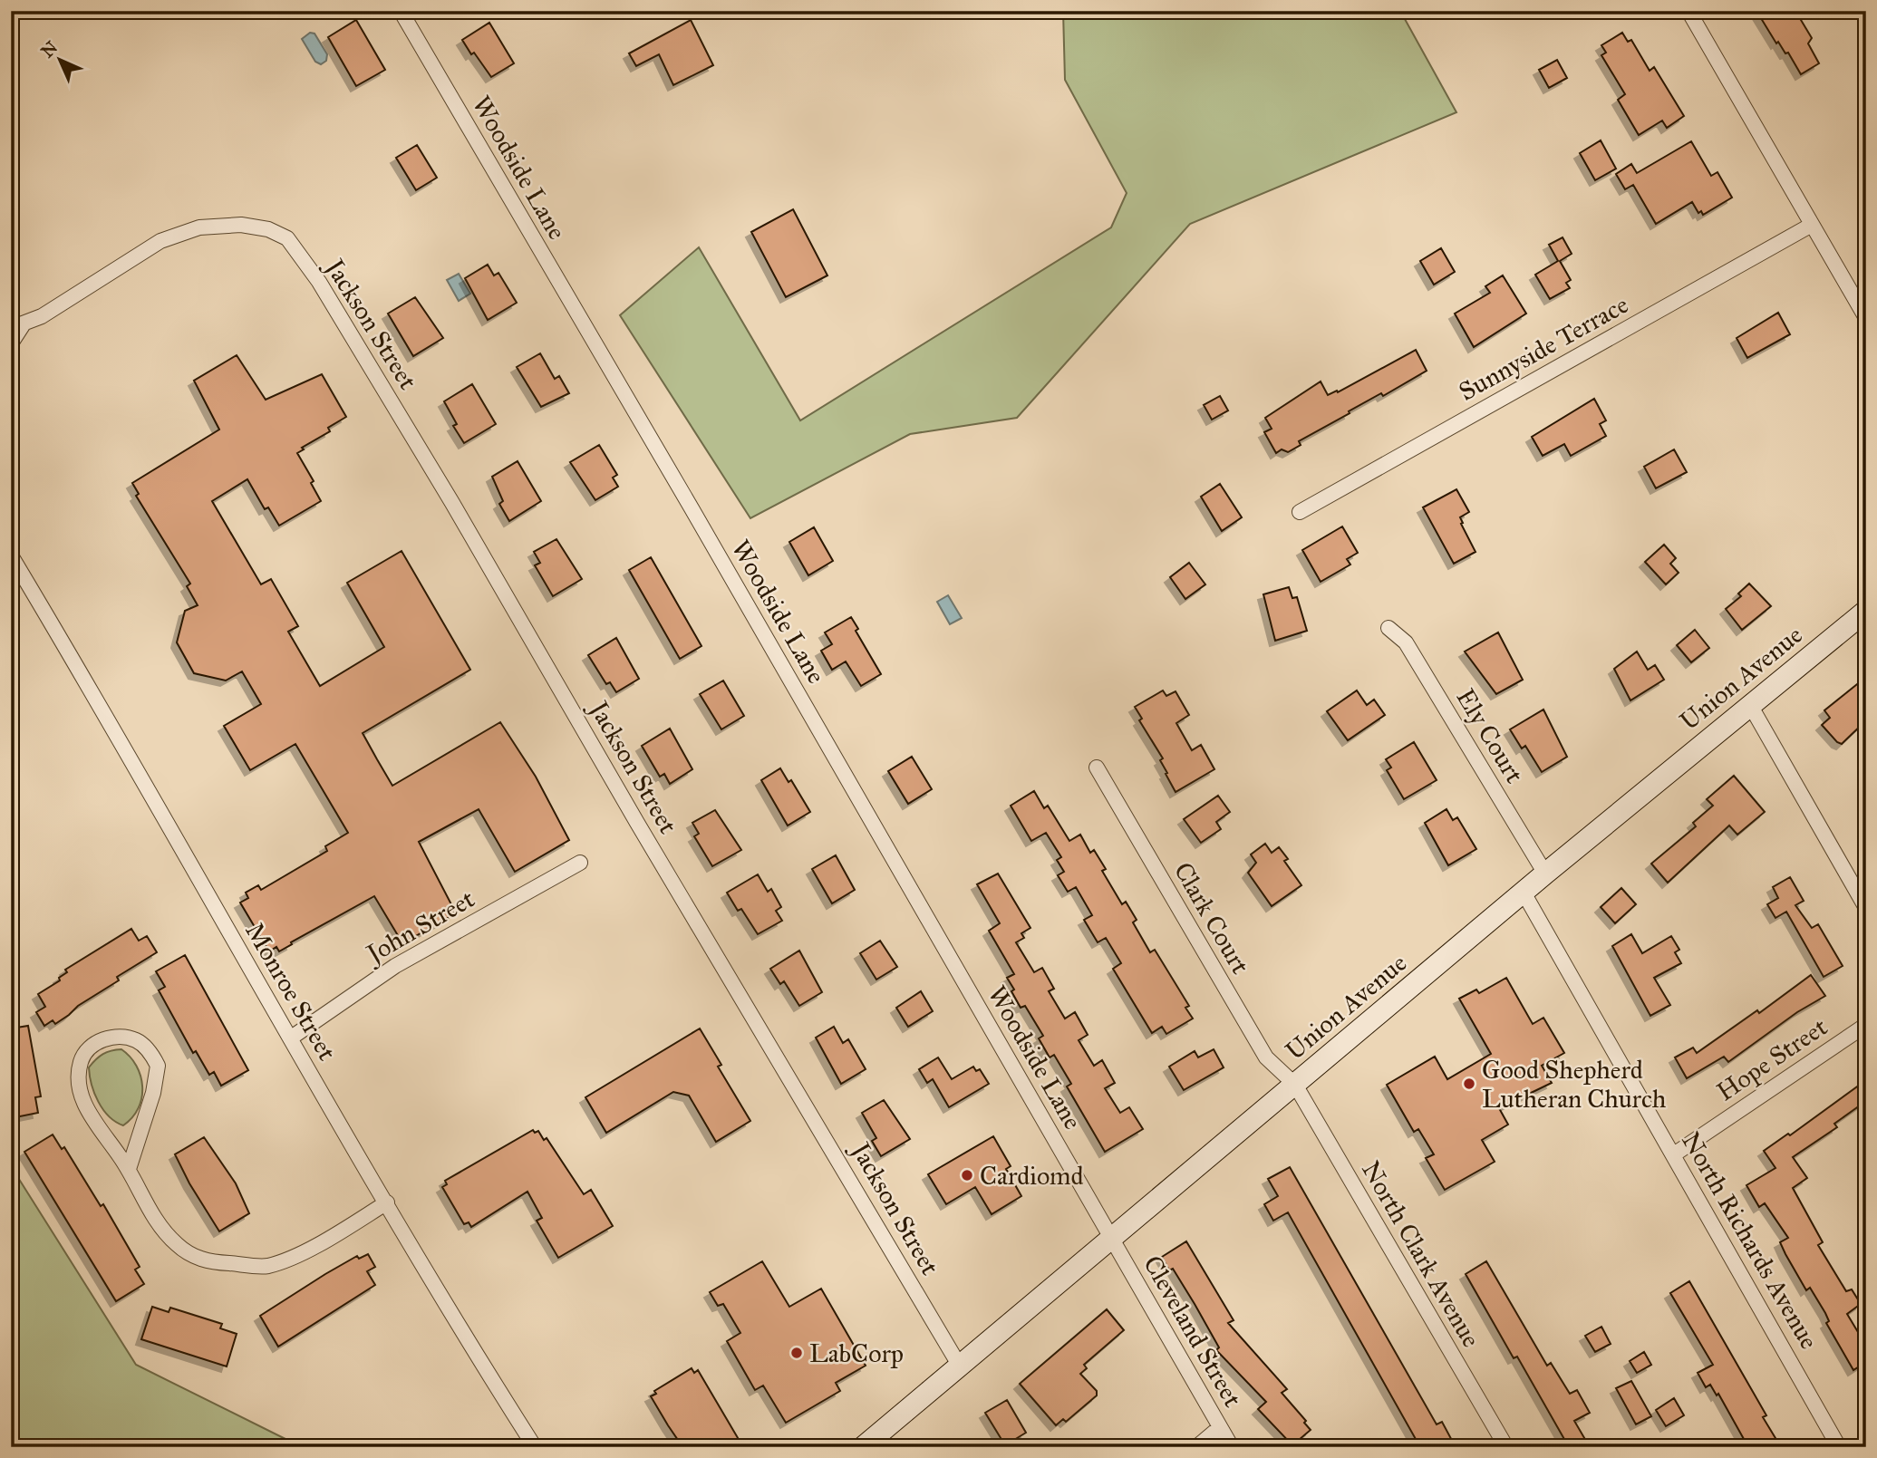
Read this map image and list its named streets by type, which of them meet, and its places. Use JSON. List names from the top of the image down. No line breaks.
{"streets":{"street":["Woodside Lane","Jackson Street","Sunnyside Terrace","Union Avenue","Ely Court","Clark Court","John Street","Monroe Street","Hope Street","North Richards Avenue","North Clark Avenue","Cleveland Street"]},"crossings":[["Woodside Lane","Union Avenue"],["Woodside Lane","Cleveland Street"],["Jackson Street","Union Avenue"],["Union Avenue","Ely Court"],["Union Avenue","Clark Court"],["Union Avenue","North Richards Avenue"],["Union Avenue","North Clark Avenue"],["Union Avenue","Cleveland Street"],["Clark Court","North Clark Avenue"],["John Street","Monroe Street"],["Hope Street","North Richards Avenue"]],"places":["Good Shepherd Lutheran Church","Cardiomd","LabCorp"],"north":"top left"}
